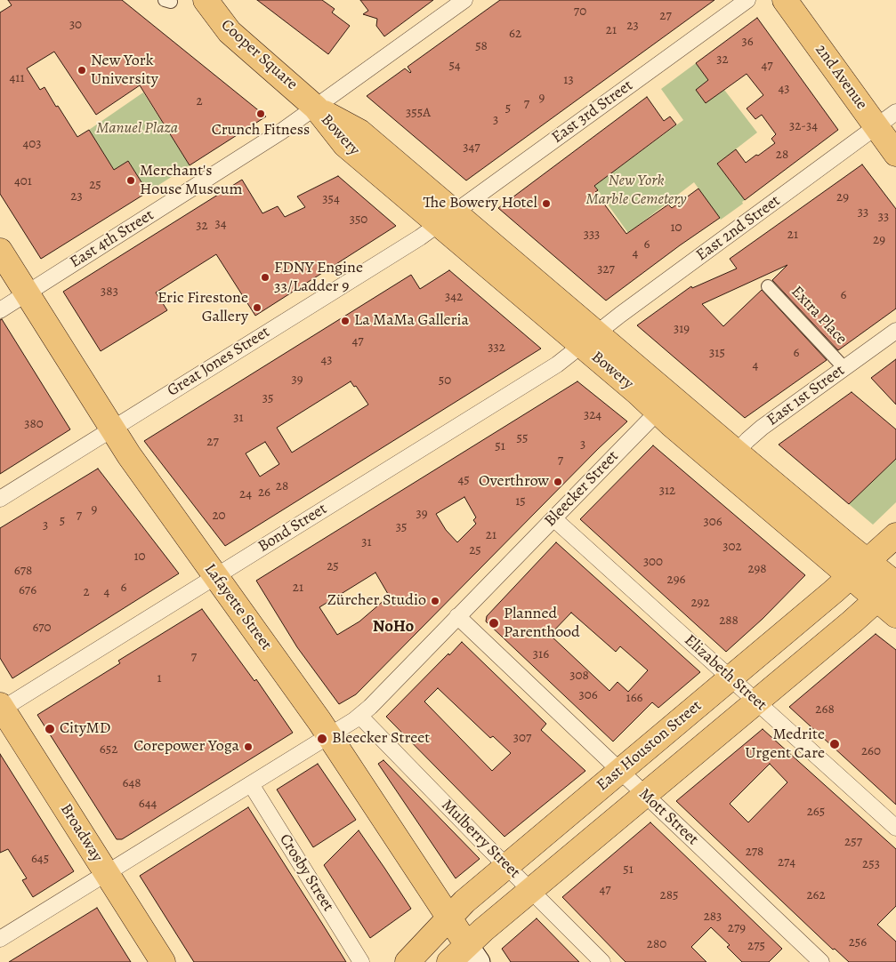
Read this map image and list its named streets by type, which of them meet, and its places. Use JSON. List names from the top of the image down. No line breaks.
{"streets":{"main road":["Cooper Square","2nd Avenue","Bowery","Lafayette Street","East Houston Street","Broadway"],"street":["East 3rd Street","East 2nd Street","East 4th Street","Extra Place","Great Jones Street","East 1st Street","Bleecker Street","Bond Street","Elizabeth Street","Mott Street","Mulberry Street","Crosby Street"]},"crossings":[["Cooper Square","Bowery"],["Cooper Square","East 4th Street"],["2nd Avenue","East 2nd Street"],["East 3rd Street","Bowery"],["East 3rd Street","Great Jones Street"],["Bowery","East 2nd Street"],["Bowery","East 4th Street"],["Bowery","Great Jones Street"],["Bowery","East 1st Street"],["Bowery","Bleecker Street"],["Bowery","Bond Street"],["Bowery","East Houston Street"],["East 2nd Street","Bond Street"],["East 4th Street","Lafayette Street"],["Extra Place","East 1st Street"],["Great Jones Street","Lafayette Street"],["Bleecker Street","Lafayette Street"],["Bleecker Street","Elizabeth Street"],["Bleecker Street","Mott Street"],["Bleecker Street","Broadway"],["Bleecker Street","Mulberry Street"],["Bleecker Street","Crosby Street"],["Bond Street","Lafayette Street"],["Bond Street","Broadway"],["Lafayette Street","East Houston Street"],["Elizabeth Street","East Houston Street"],["East Houston Street","Mott Street"],["East Houston Street","Mulberry Street"]],"districts":["NoHo"],"parks":["Manuel Plaza","New York Marble Cemetery"],"places":["New York University","Crunch Fitness","Merchant's House Museum","The Bowery Hotel","FDNY Engine 33/Ladder 9","Eric Firestone Gallery","La MaMa Galleria","Overthrow","Zürcher Studio","Planned Parenthood","CityMD","Bleecker Street","Medrite Urgent Care","Corepower Yoga"],"house_numbers":["70","27","30","23","21","62","36","58","32","54","47","411","13","43","9","2","7","5","355A","3","32-34","403","347","28","401","25","23","29","354","33","33","350","34","32","10","333","21","29","6","4","327","383","6","342","319","47","332","315","6","43","4","39","50","35","324","31","380","55","27","3","51","7","45","28","312","26","24","15","9","39","7","20","5","306","3","35","21","31","302","25","10","300","25","298","678","296","6","21","676","2","4","292","288","670","316","7","308","1","306","166","268","307","652","260","648","644","265","257","278","645","274","253","51","47","285","262","283","279","256","280","275"]}
